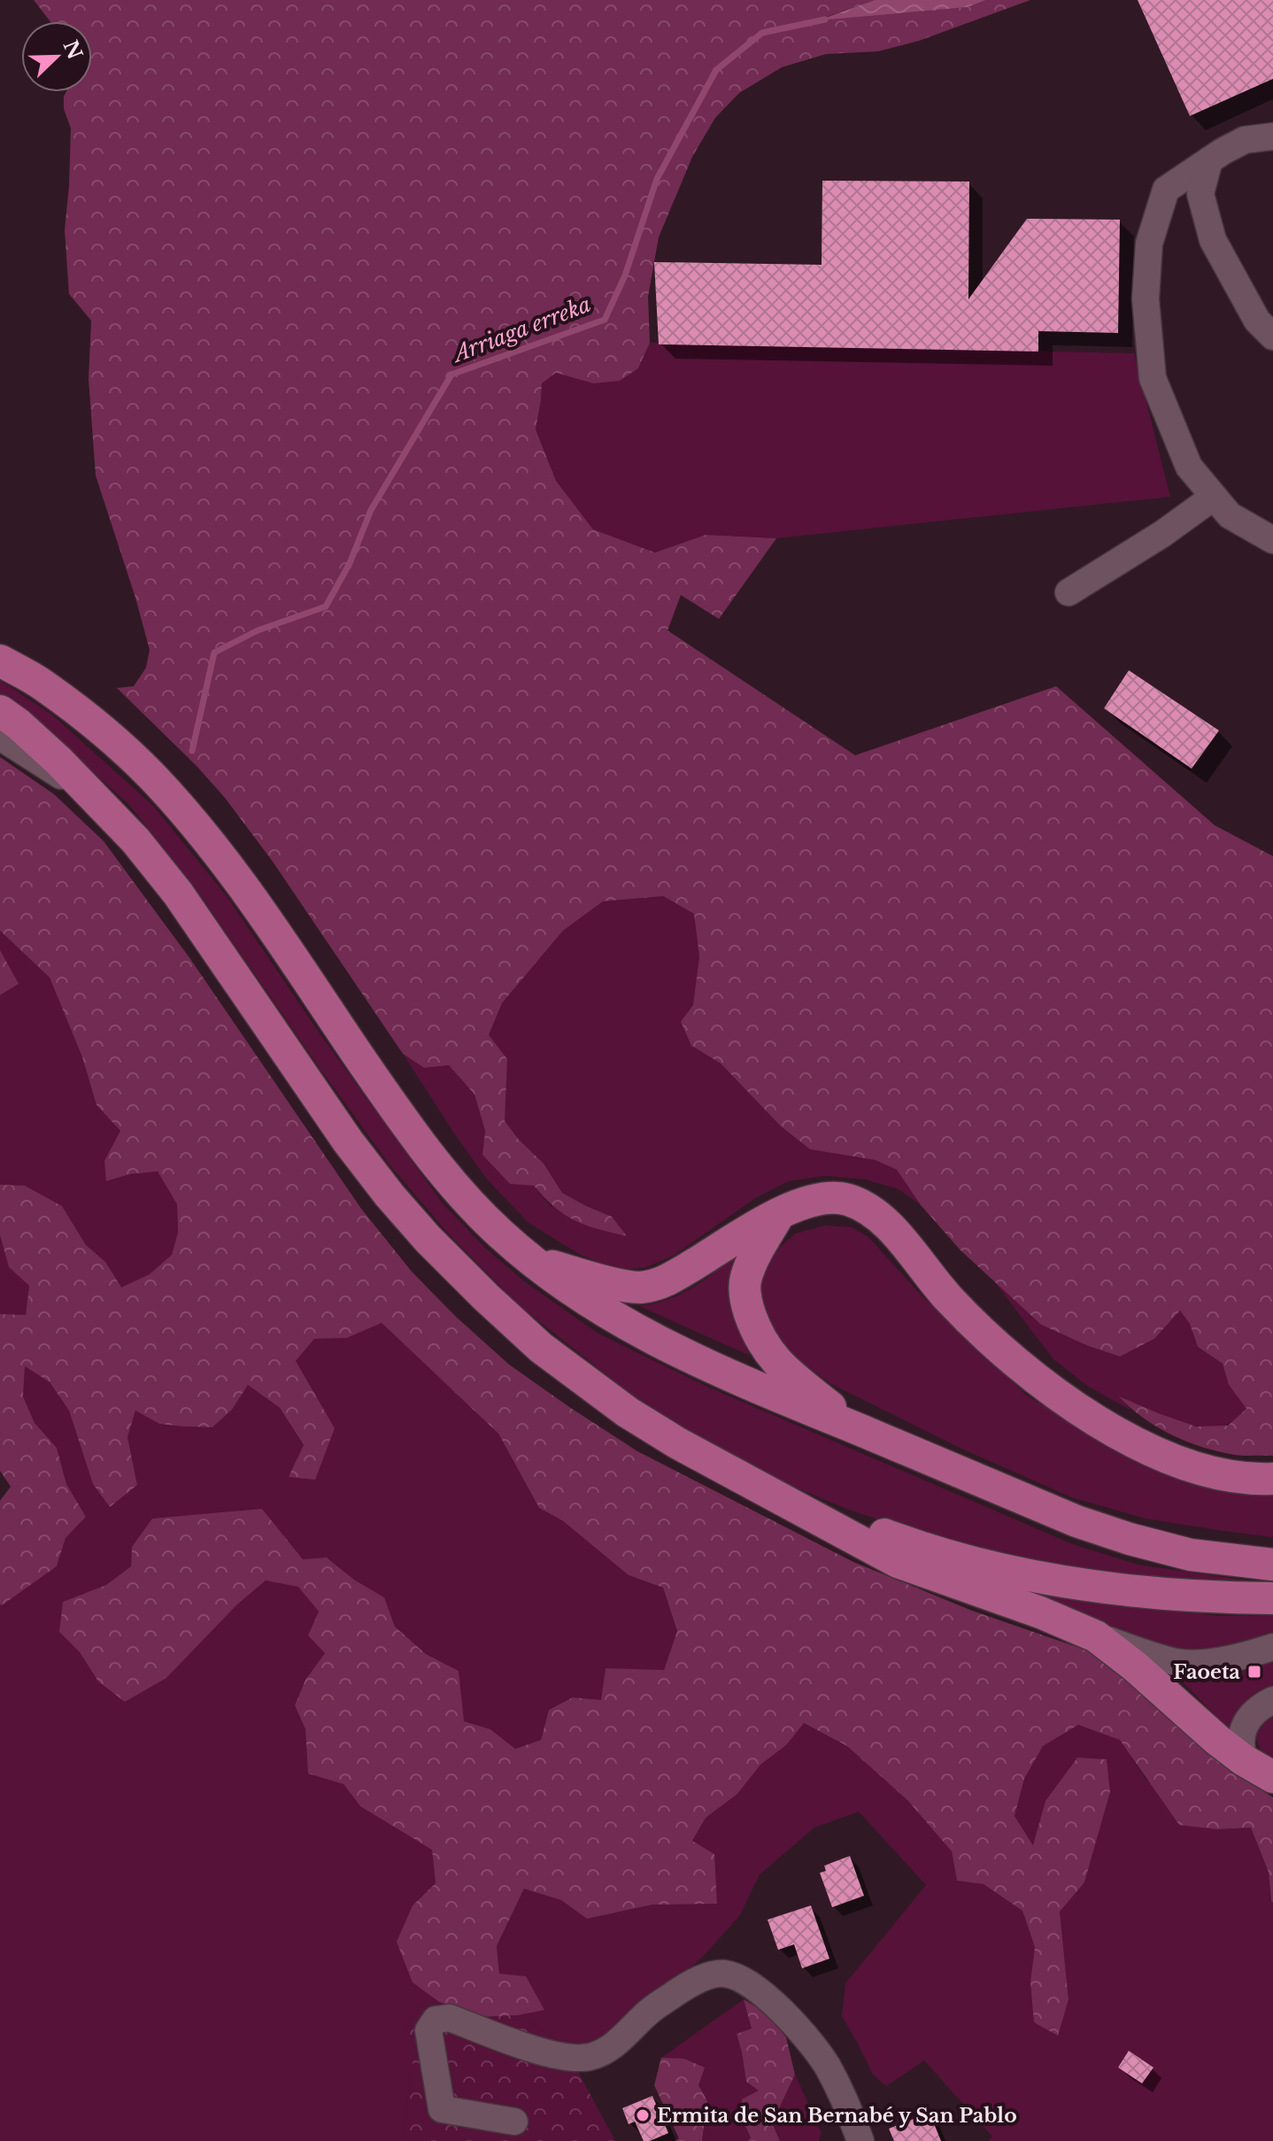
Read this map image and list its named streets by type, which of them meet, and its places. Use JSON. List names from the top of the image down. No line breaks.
{"water":["Arriaga erreka"],"places":{"transit":["Faoeta"],"other":["Ermita de San Bernabé y San Pablo"]},"north":"top right"}
